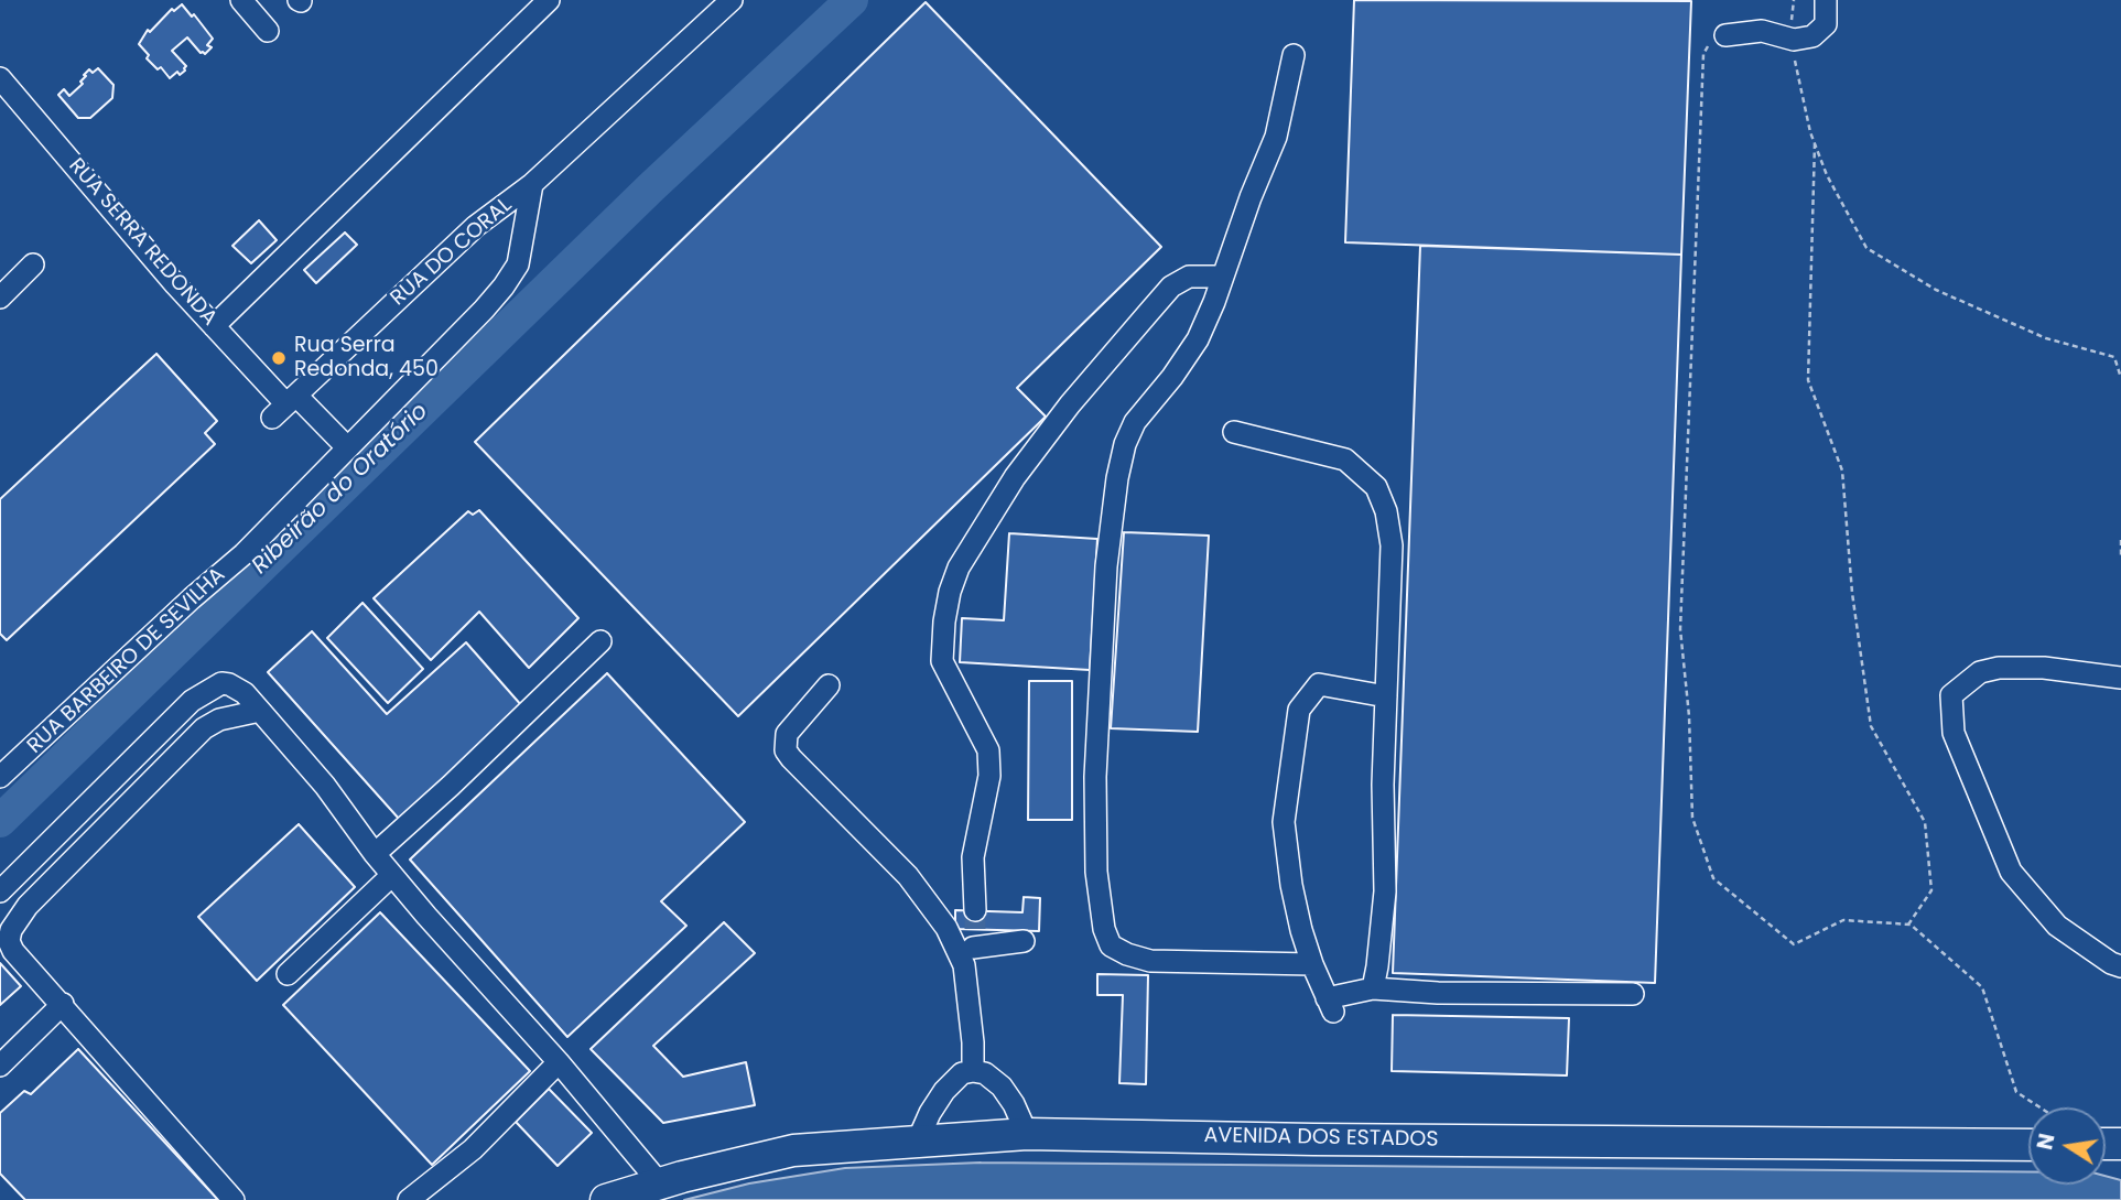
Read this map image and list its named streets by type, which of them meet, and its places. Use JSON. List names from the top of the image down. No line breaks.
{"streets":{"highway":["AVENIDA DOS ESTADOS"],"street":["RUA SERRA REDONDA","RUA DO CORAL","RUA BARBEIRO DE SEVILHA"]},"crossings":[["RUA SERRA REDONDA","RUA DO CORAL"],["RUA SERRA REDONDA","RUA BARBEIRO DE SEVILHA"],["RUA DO CORAL","RUA BARBEIRO DE SEVILHA"]],"water":["Ribeirão do Oratório"],"places":["Rua Serra Redonda, 450"],"north":"left"}
